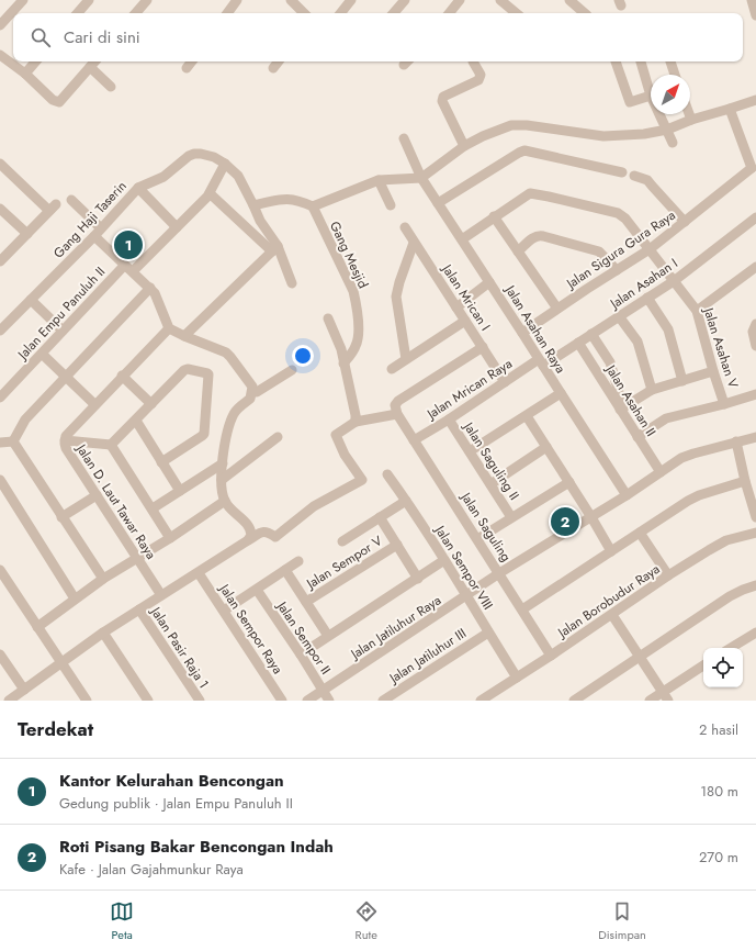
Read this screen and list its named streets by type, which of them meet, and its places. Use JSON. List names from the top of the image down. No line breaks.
{"streets":{"street":["Gang Haji Taserin","Jalan Sigura Gura Raya","Gang Mesjid","Jalan Asahan I","Jalan Mrican I","Jalan Empu Panuluh II","Jalan Asahan Raya","Jalan Asahan V","Jalan Mrican Raya","Jalan Asahan II","Jalan Saguling II","Jalan D. Laut Tawar Raya","Jalan Saguling","Jalan Sempor V","Jalan Sempor VIII","Jalan Borobudur Raya","Jalan Jatiluhur Raya","Jalan Sempor Raya","Jalan Sempor II","Jalan Pasir Raja 1","Jalan Jatiluhur III"]},"crossings":[["Jalan Sigura Gura Raya","Jalan Asahan Raya"],["Jalan Sigura Gura Raya","Jalan Asahan V"],["Jalan Asahan I","Jalan Asahan Raya"],["Jalan Asahan I","Jalan Asahan V"],["Jalan Asahan I","Jalan Mrican Raya"],["Jalan Asahan I","Jalan Asahan II"],["Jalan Mrican I","Jalan Mrican Raya"],["Jalan Asahan Raya","Jalan Asahan V"],["Jalan Asahan Raya","Jalan Mrican Raya"],["Jalan Asahan Raya","Jalan Jatiluhur Raya"],["Jalan Mrican Raya","Jalan Saguling II"],["Jalan Mrican Raya","Jalan Saguling"],["Jalan Asahan II","Jalan Jatiluhur Raya"],["Jalan Saguling","Jalan Borobudur Raya"],["Jalan Saguling","Jalan Jatiluhur Raya"],["Jalan Sempor VIII","Jalan Borobudur Raya"],["Jalan Sempor VIII","Jalan Jatiluhur Raya"],["Jalan Sempor VIII","Jalan Jatiluhur III"],["Jalan Jatiluhur Raya","Jalan Sempor II"]],"north":"top right","page":{"search":"Cari di sini","pins":["1","2"],"heading":["Terdekat","2 hasil"],"list":[{"mark":"1","name":"Kantor Kelurahan Bencongan","note":"Gedung publik · Jalan Empu Panuluh II","value":"180 m"},{"mark":"2","name":"Roti Pisang Bakar Bencongan Indah","note":"Kafe · Jalan Gajahmunkur Raya","value":"270 m"}],"nav":["Peta","Rute","Disimpan"]}}
